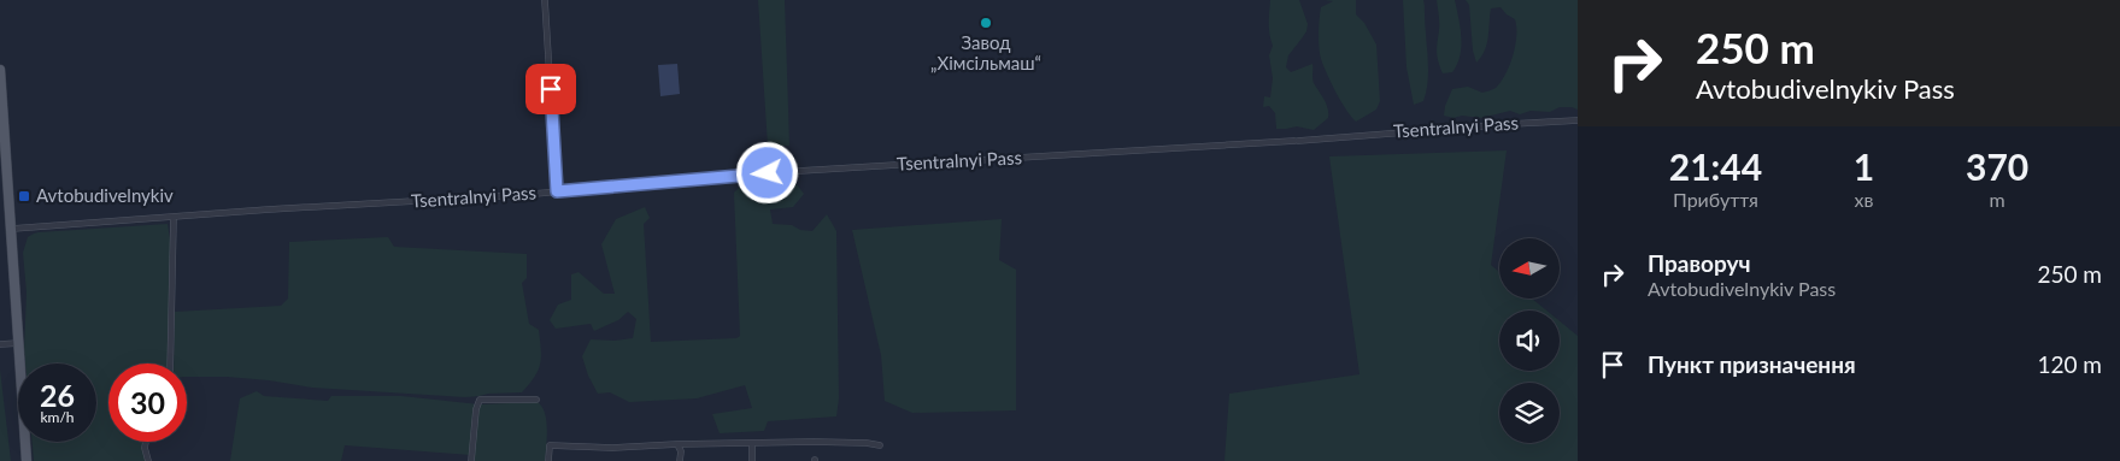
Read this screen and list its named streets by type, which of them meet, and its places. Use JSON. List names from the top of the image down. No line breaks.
{"streets":{"street":["Tsentralnyi Pass"]},"places":{"other":["Завод „Хімсільмаш“"],"transit":["Avtobudivelnykiv"]},"north":"left","page":{"turn":["250 m","Avtobudivelnykiv Pass"],"eta":["21:44","Прибуття","1","хв","370","m"],"list":[{"name":"Праворуч","note":"Avtobudivelnykiv Pass","value":"250 m"},{"name":"Пункт призначення","value":"120 m"}],"speed":"26 km/h","limit":"30"}}
